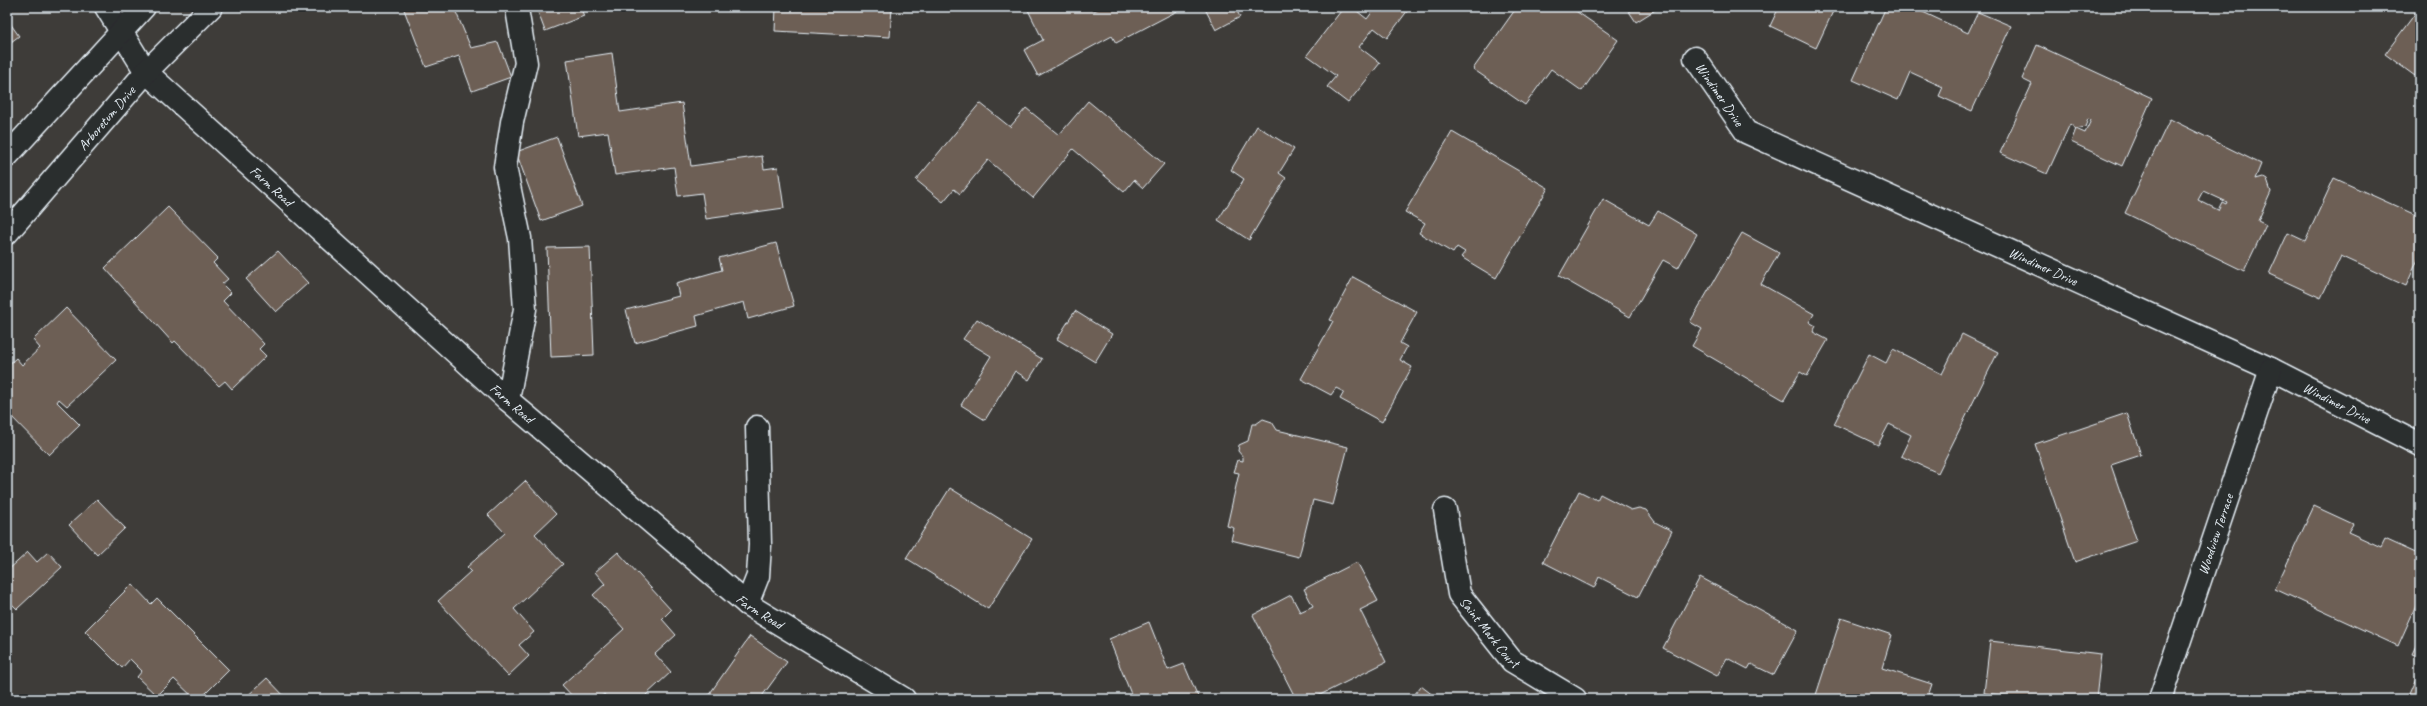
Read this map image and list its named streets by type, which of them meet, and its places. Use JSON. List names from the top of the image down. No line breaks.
{"streets":{"street":["Windimer Drive","Arboretum Drive","Farm Road","Woodview Terrace","Saint Mark Court"]},"crossings":[["Windimer Drive","Woodview Terrace"],["Arboretum Drive","Farm Road"]]}
